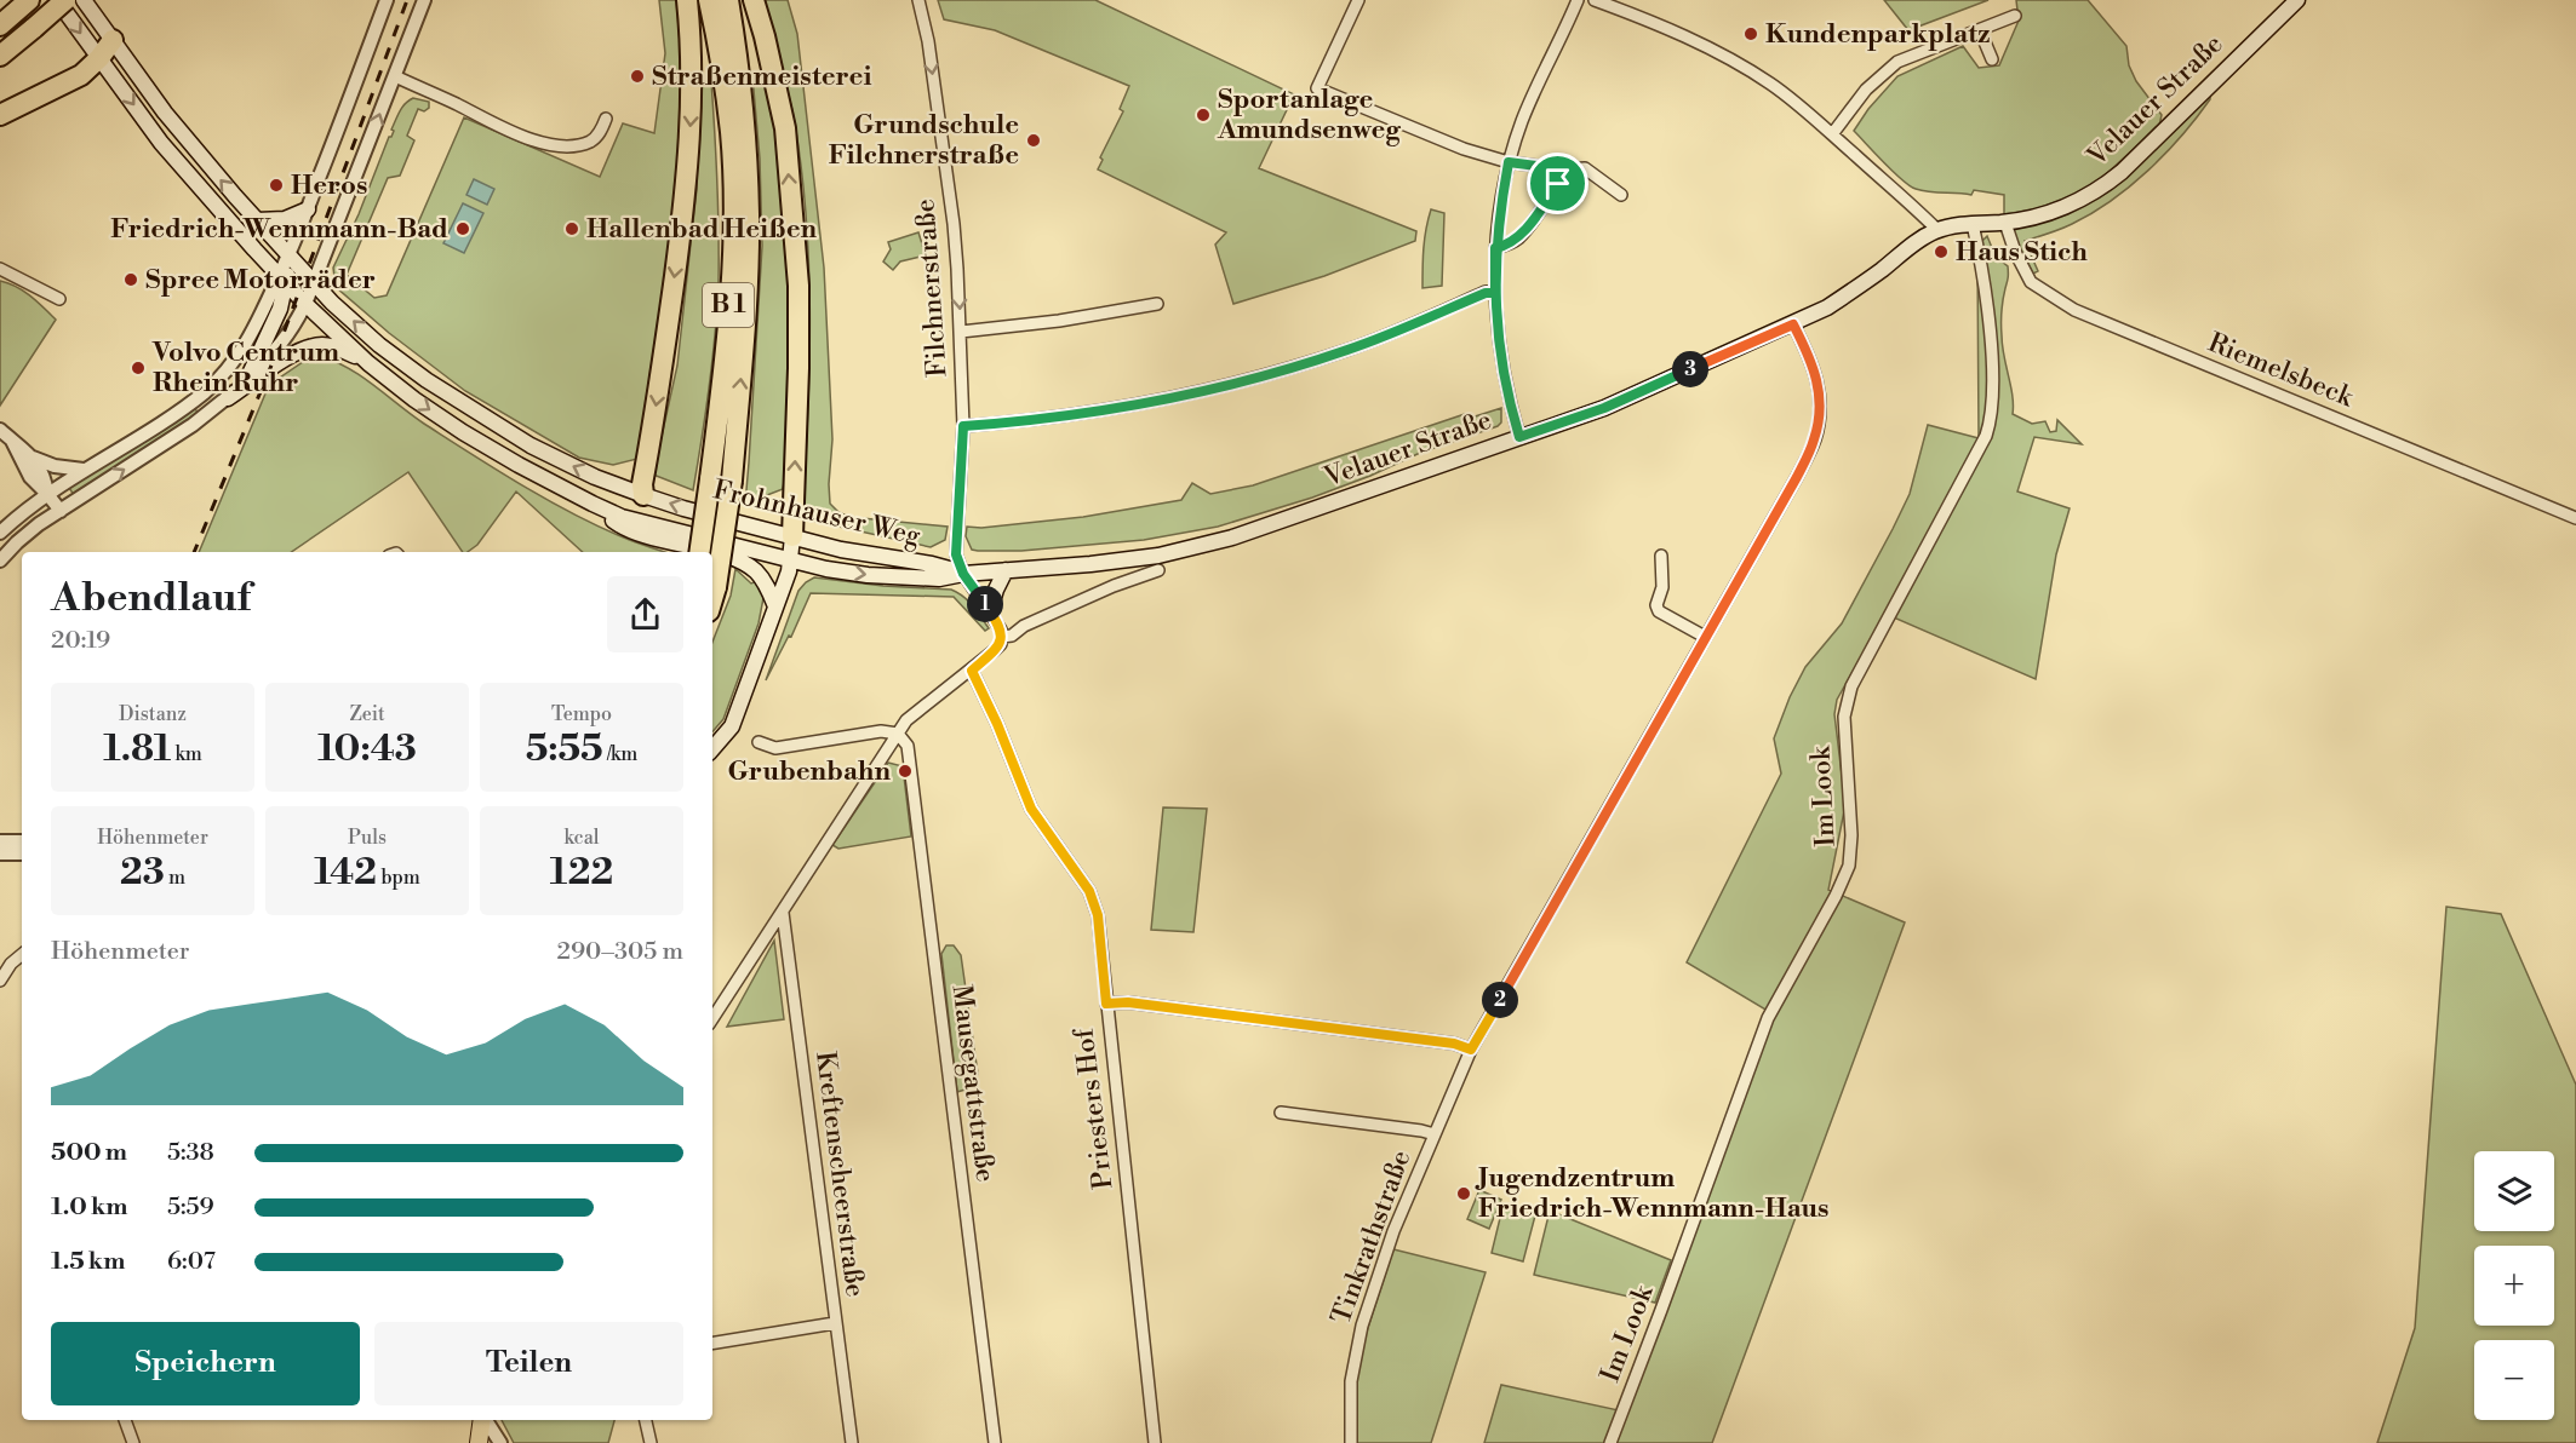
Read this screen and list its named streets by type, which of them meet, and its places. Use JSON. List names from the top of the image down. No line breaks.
{"streets":{"highway":["B 1"],"main road":["Velauer Straße","Frohnhauser Weg"],"street":["Filchnerstraße","Riemelsbeck","Im Look","Mausegattstraße","Priesters Hof","Kreftenscheerstraße","Tinkrathstraße"]},"crossings":[["Velauer Straße","Filchnerstraße"],["Velauer Straße","Riemelsbeck"],["Velauer Straße","Frohnhauser Weg"],["Velauer Straße","Im Look"],["Velauer Straße","Tinkrathstraße"],["Filchnerstraße","Frohnhauser Weg"]],"one_way":["Filchnerstraße"],"places":["Kundenparkplatz","Straßenmeisterei","Sportanlage Amundsenweg","Grundschule Filchnerstraße","Heros","Friedrich-Wennmann-Bad","Hallenbad Heißen","Haus Stich","Spree Motorräder","Volvo Centrum Rhein Ruhr","Grubenbahn","Jugendzentrum Friedrich-Wennmann-Haus"],"page":{"pins":["3","1","2"],"heading":["Abendlauf","20:19"],"stats":[["Distanz","1.81 km"],["Zeit","10:43"],["Tempo","5:55 /km"],["Höhenmeter","23 m"],["Puls","142 bpm"],["kcal","122"]],"chart":["Höhenmeter","290–305 m"],"list":[{"name":"500 m","note":"5:38"},{"name":"1.0 km","note":"5:59"},{"name":"1.5 km","note":"6:07"}],"map_buttons":["+","−"],"buttons":["Speichern","Teilen"]}}
